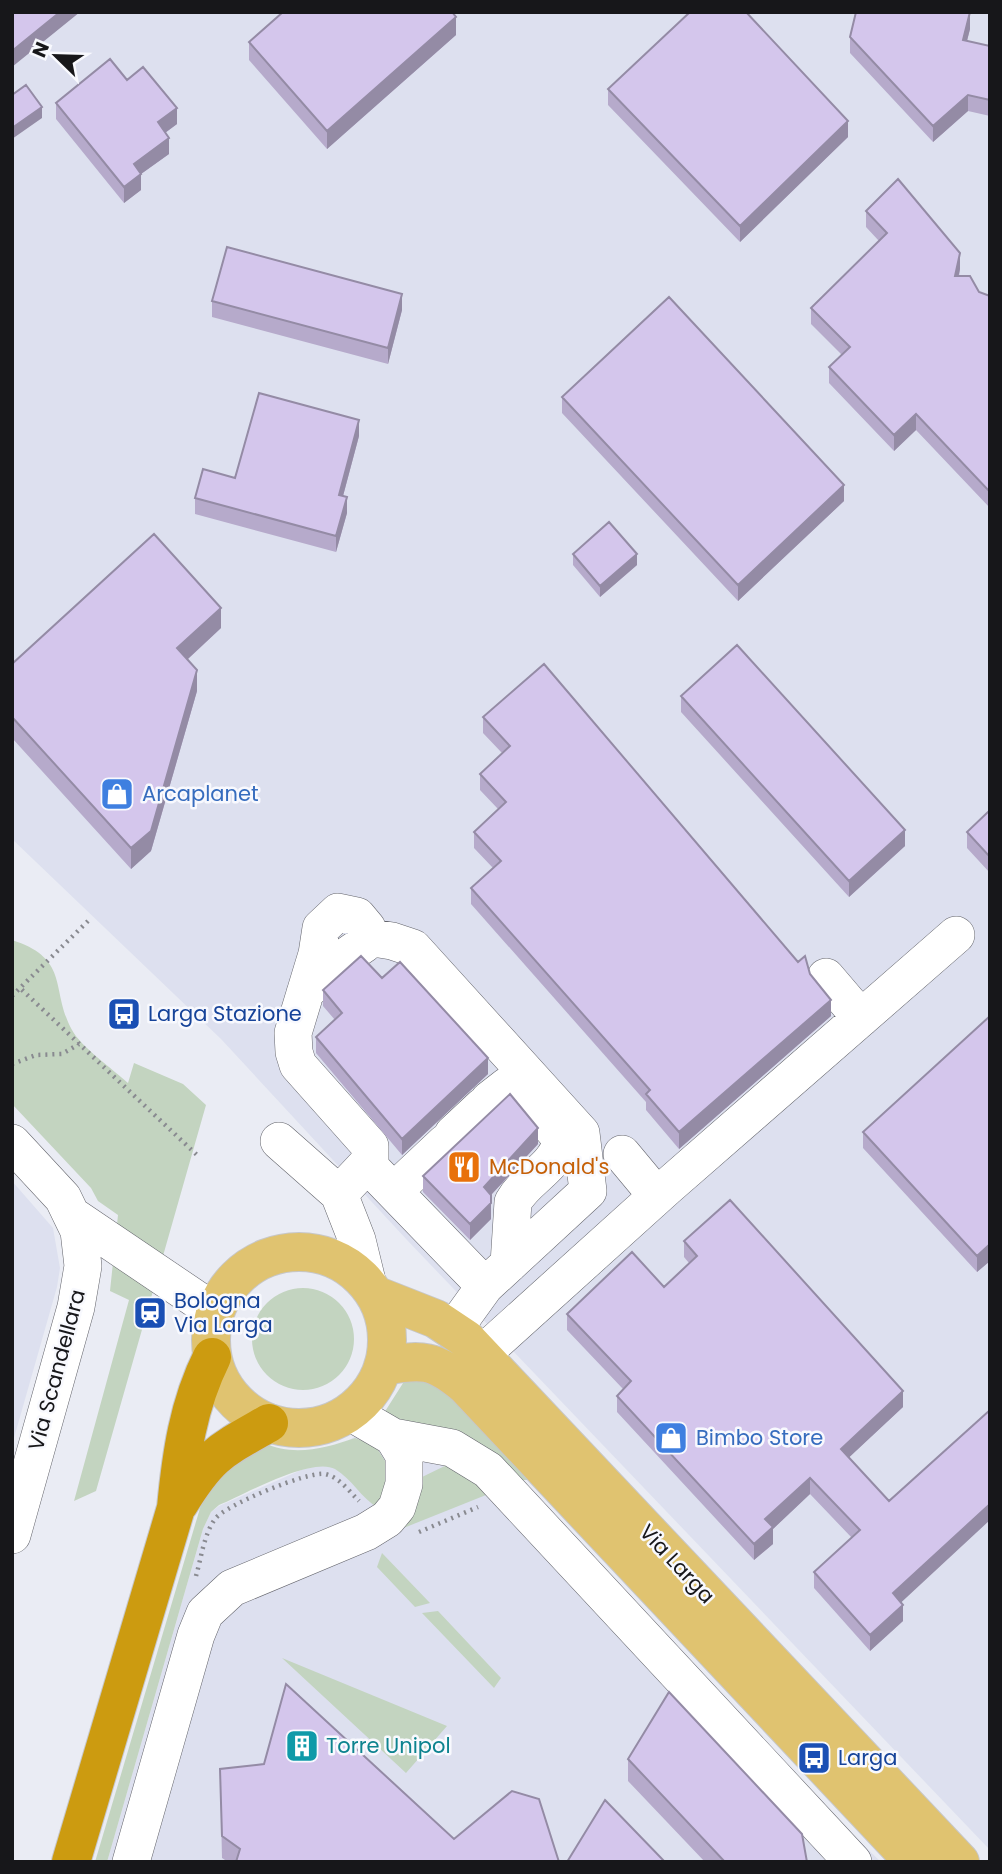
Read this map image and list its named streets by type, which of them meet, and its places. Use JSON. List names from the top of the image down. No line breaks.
{"streets":{"main road":["Via Larga"],"street":["Via Scandellara"]},"places":{"shop":["Arcaplanet","Bimbo Store"],"bus stop":["Larga Stazione","Larga"],"restaurant":["McDonald's"],"station":["Bologna Via Larga"],"building":["Torre Unipol"]},"north":"top left"}
